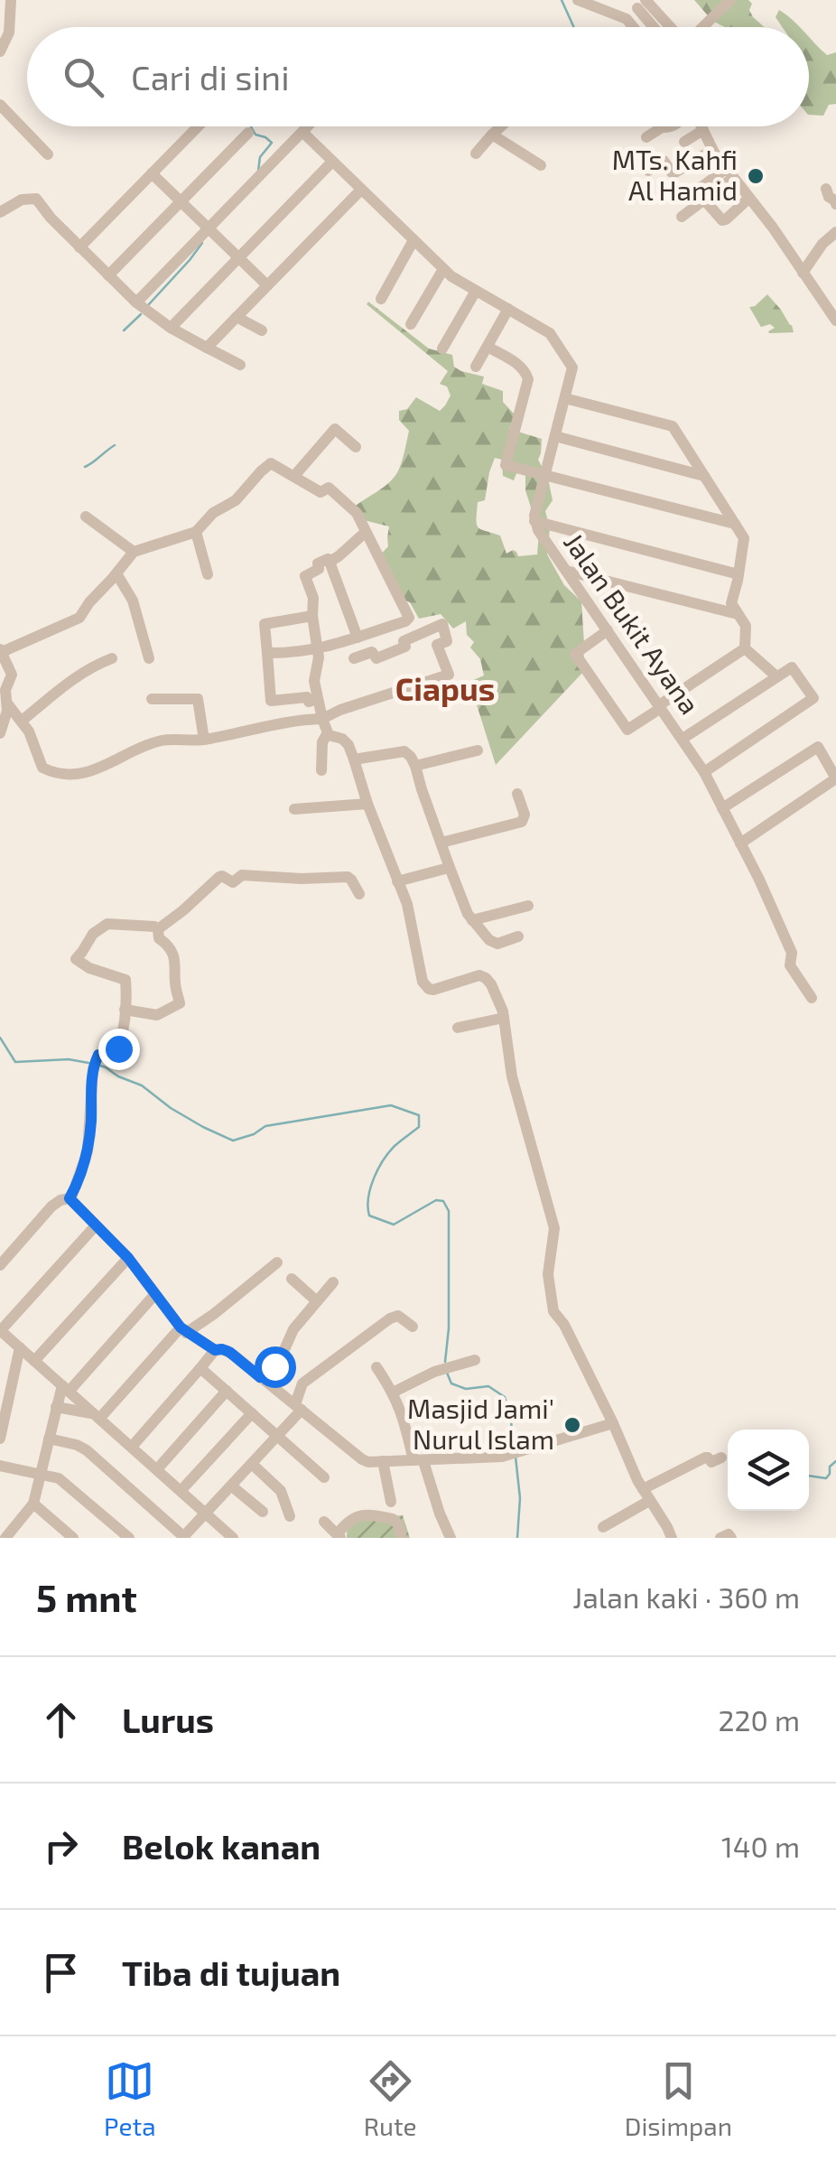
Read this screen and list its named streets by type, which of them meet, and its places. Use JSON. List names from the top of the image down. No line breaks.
{"streets":{"street":["Jalan Bukit Ayana"]},"districts":["Ciapus"],"places":["MTs. Kahfi Al Hamid","Masjid Jami' Nurul Islam"],"page":{"search":"Cari di sini","heading":["5 mnt","Jalan kaki · 360 m"],"list":[["Lurus","220 m"],["Belok kanan","140 m"],"Tiba di tujuan"],"nav":["Peta","Rute","Disimpan"]}}
